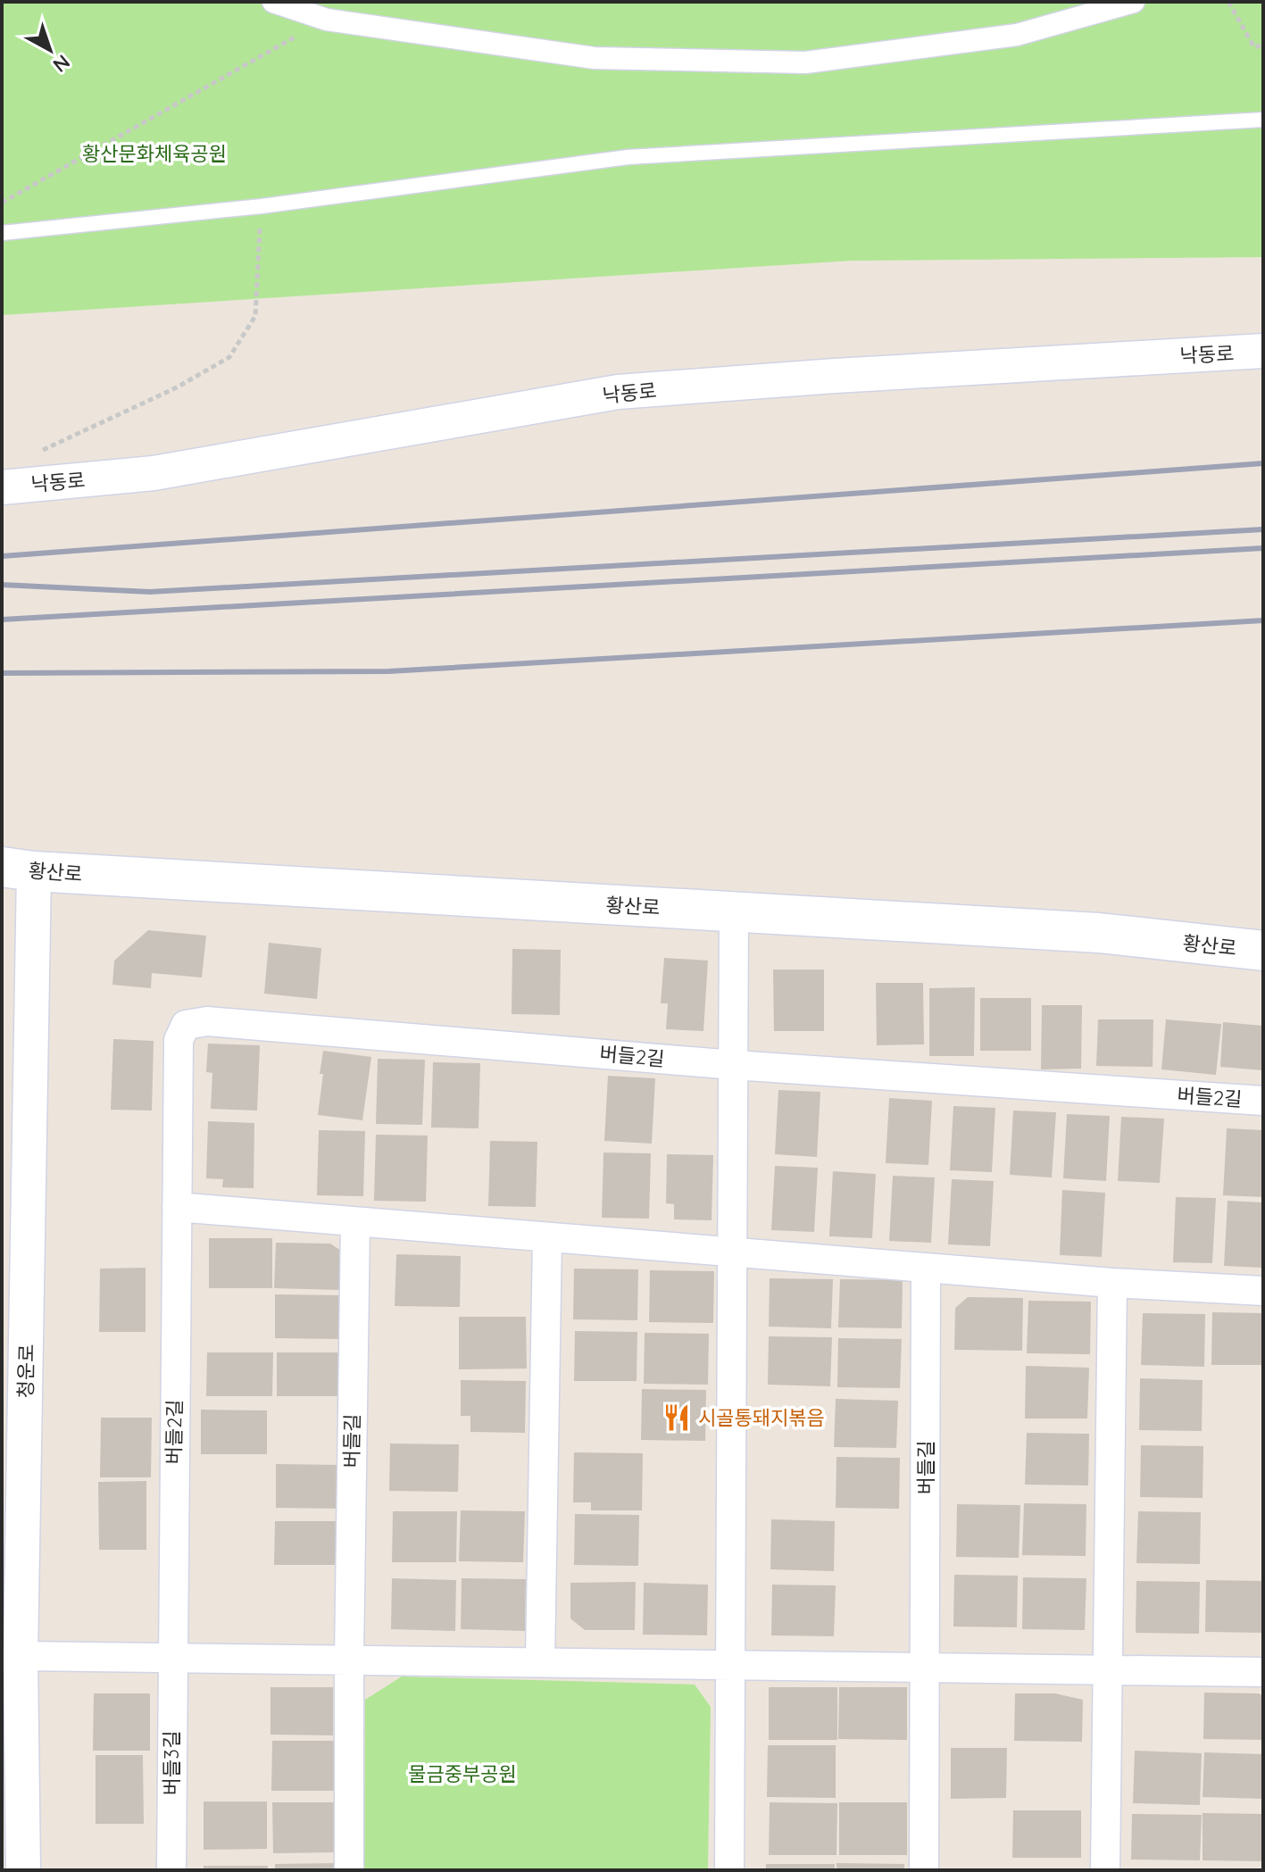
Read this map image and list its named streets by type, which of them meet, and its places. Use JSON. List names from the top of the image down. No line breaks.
{"streets":{"main road":["황산로"],"street":["낙동로","버들2길","청운로","버들길","버들3길"]},"crossings":[["황산로","청운로"],["버들2길","버들3길"]],"parks":["황산문화체육공원","물금중부공원"],"places":{"restaurant":["시골통돼지볶음"]},"north":"bottom right"}
